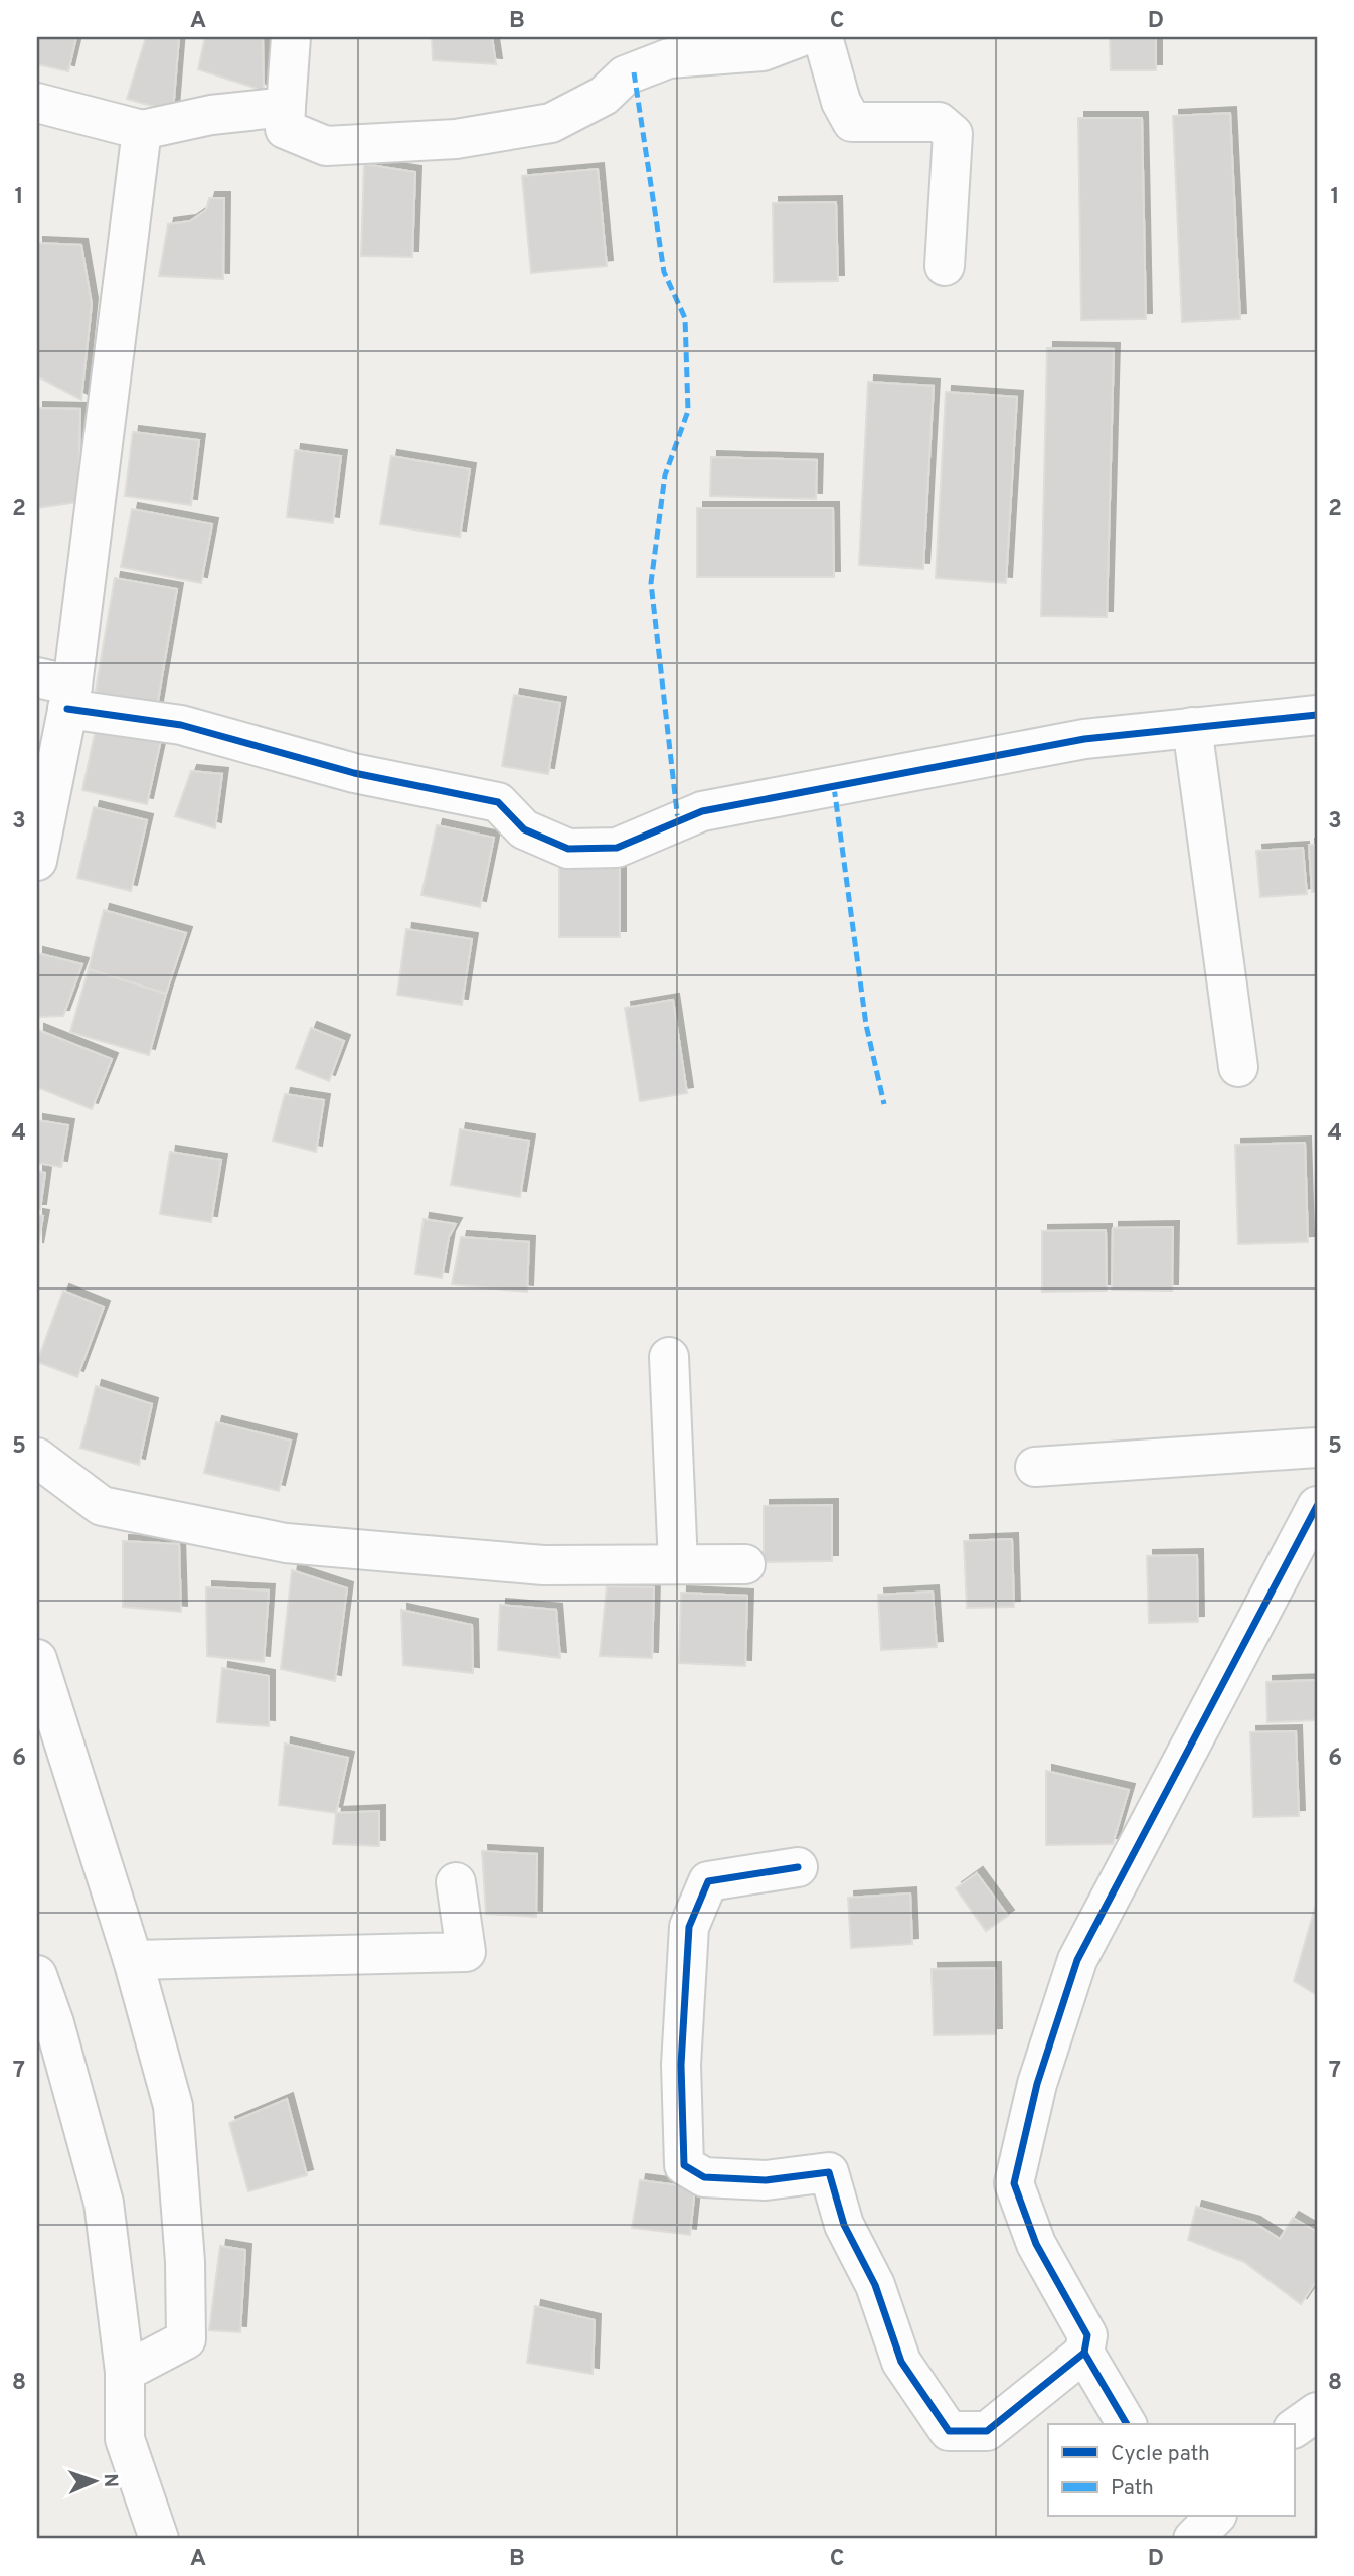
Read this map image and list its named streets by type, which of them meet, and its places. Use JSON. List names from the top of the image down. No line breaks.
{"legend":["Cycle path","Path"],"north":"right","grid":{"columns":["A","B","C","D"],"rows":["1","2","3","4","5","6","7","8"]}}
